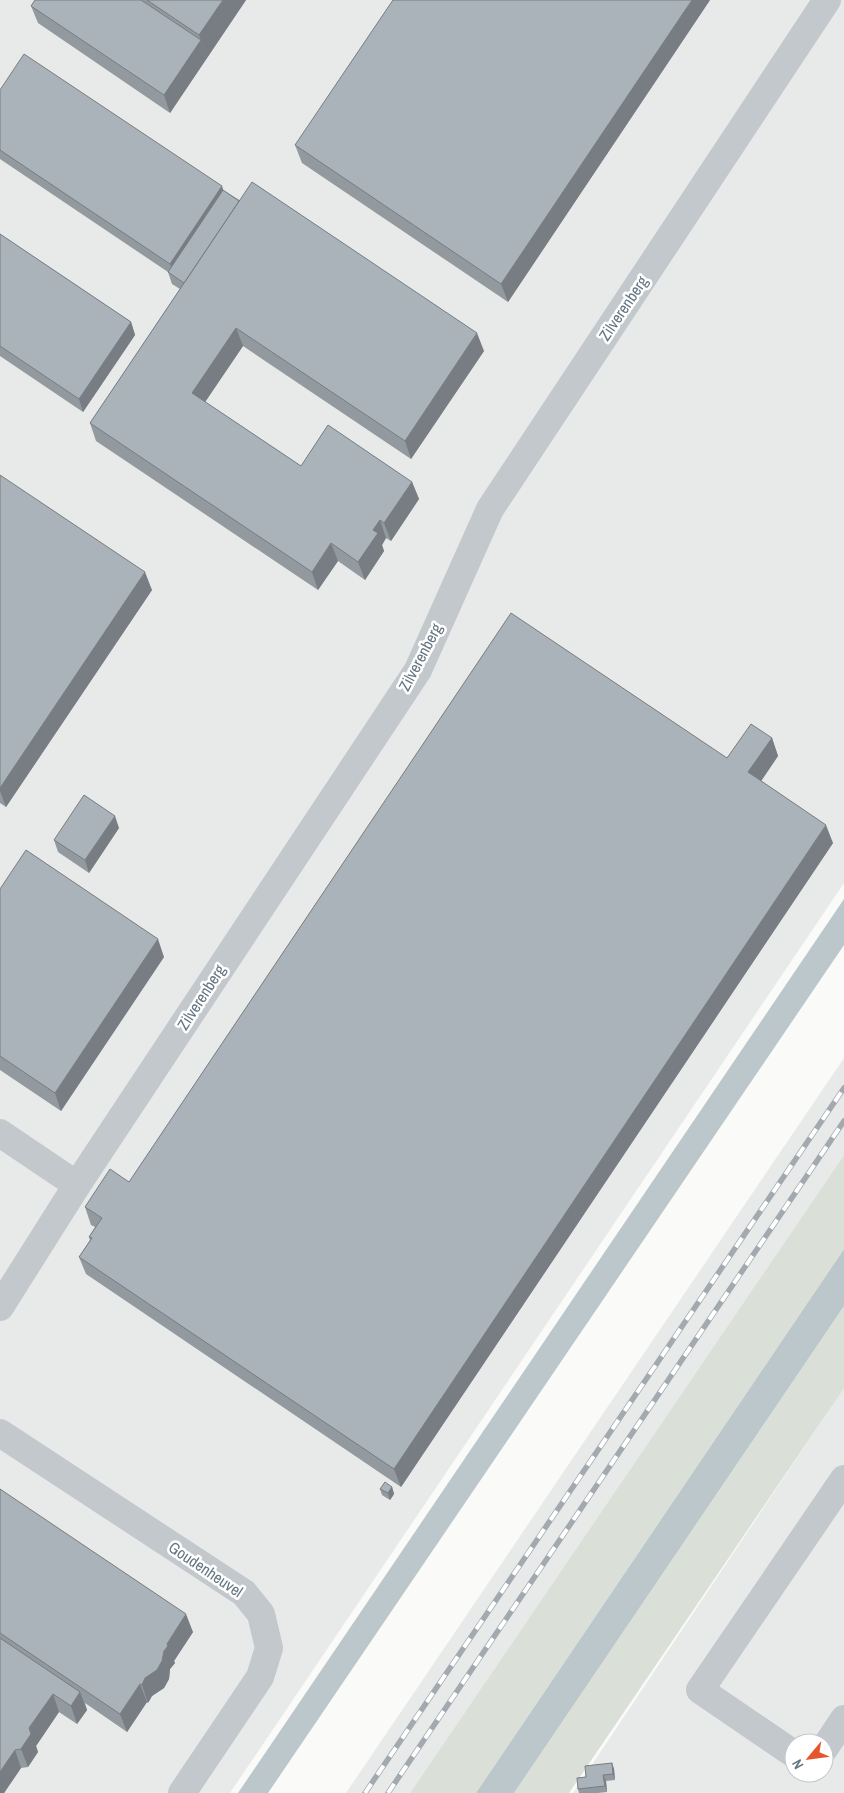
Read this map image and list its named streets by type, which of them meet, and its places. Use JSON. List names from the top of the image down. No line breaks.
{"streets":{"street":["Zilverenberg","Goudenheuvel"]},"north":"bottom left"}
